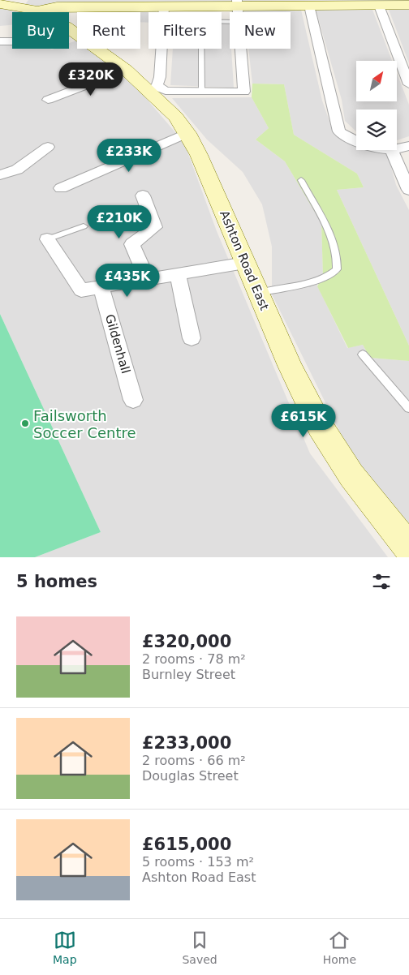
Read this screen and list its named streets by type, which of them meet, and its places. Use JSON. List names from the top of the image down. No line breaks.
{"streets":{"street":["Ashton Road East","Gildenhall"]},"places":["Failsworth Soccer Centre"],"north":"top right","page":{"chip":["Buy","Rent","Filters","New"],"price":["£320K","£233K","£210K","£435K","£615K"],"heading":"5 homes","list":[{"name":"£320,000","note":"2 rooms · 78 m² · Burnley Street"},{"name":"£233,000","note":"2 rooms · 66 m² · Douglas Street"},{"name":"£615,000","note":"5 rooms · 153 m² · Ashton Road East"}],"tabs":["Map","Saved","Home"]}}
